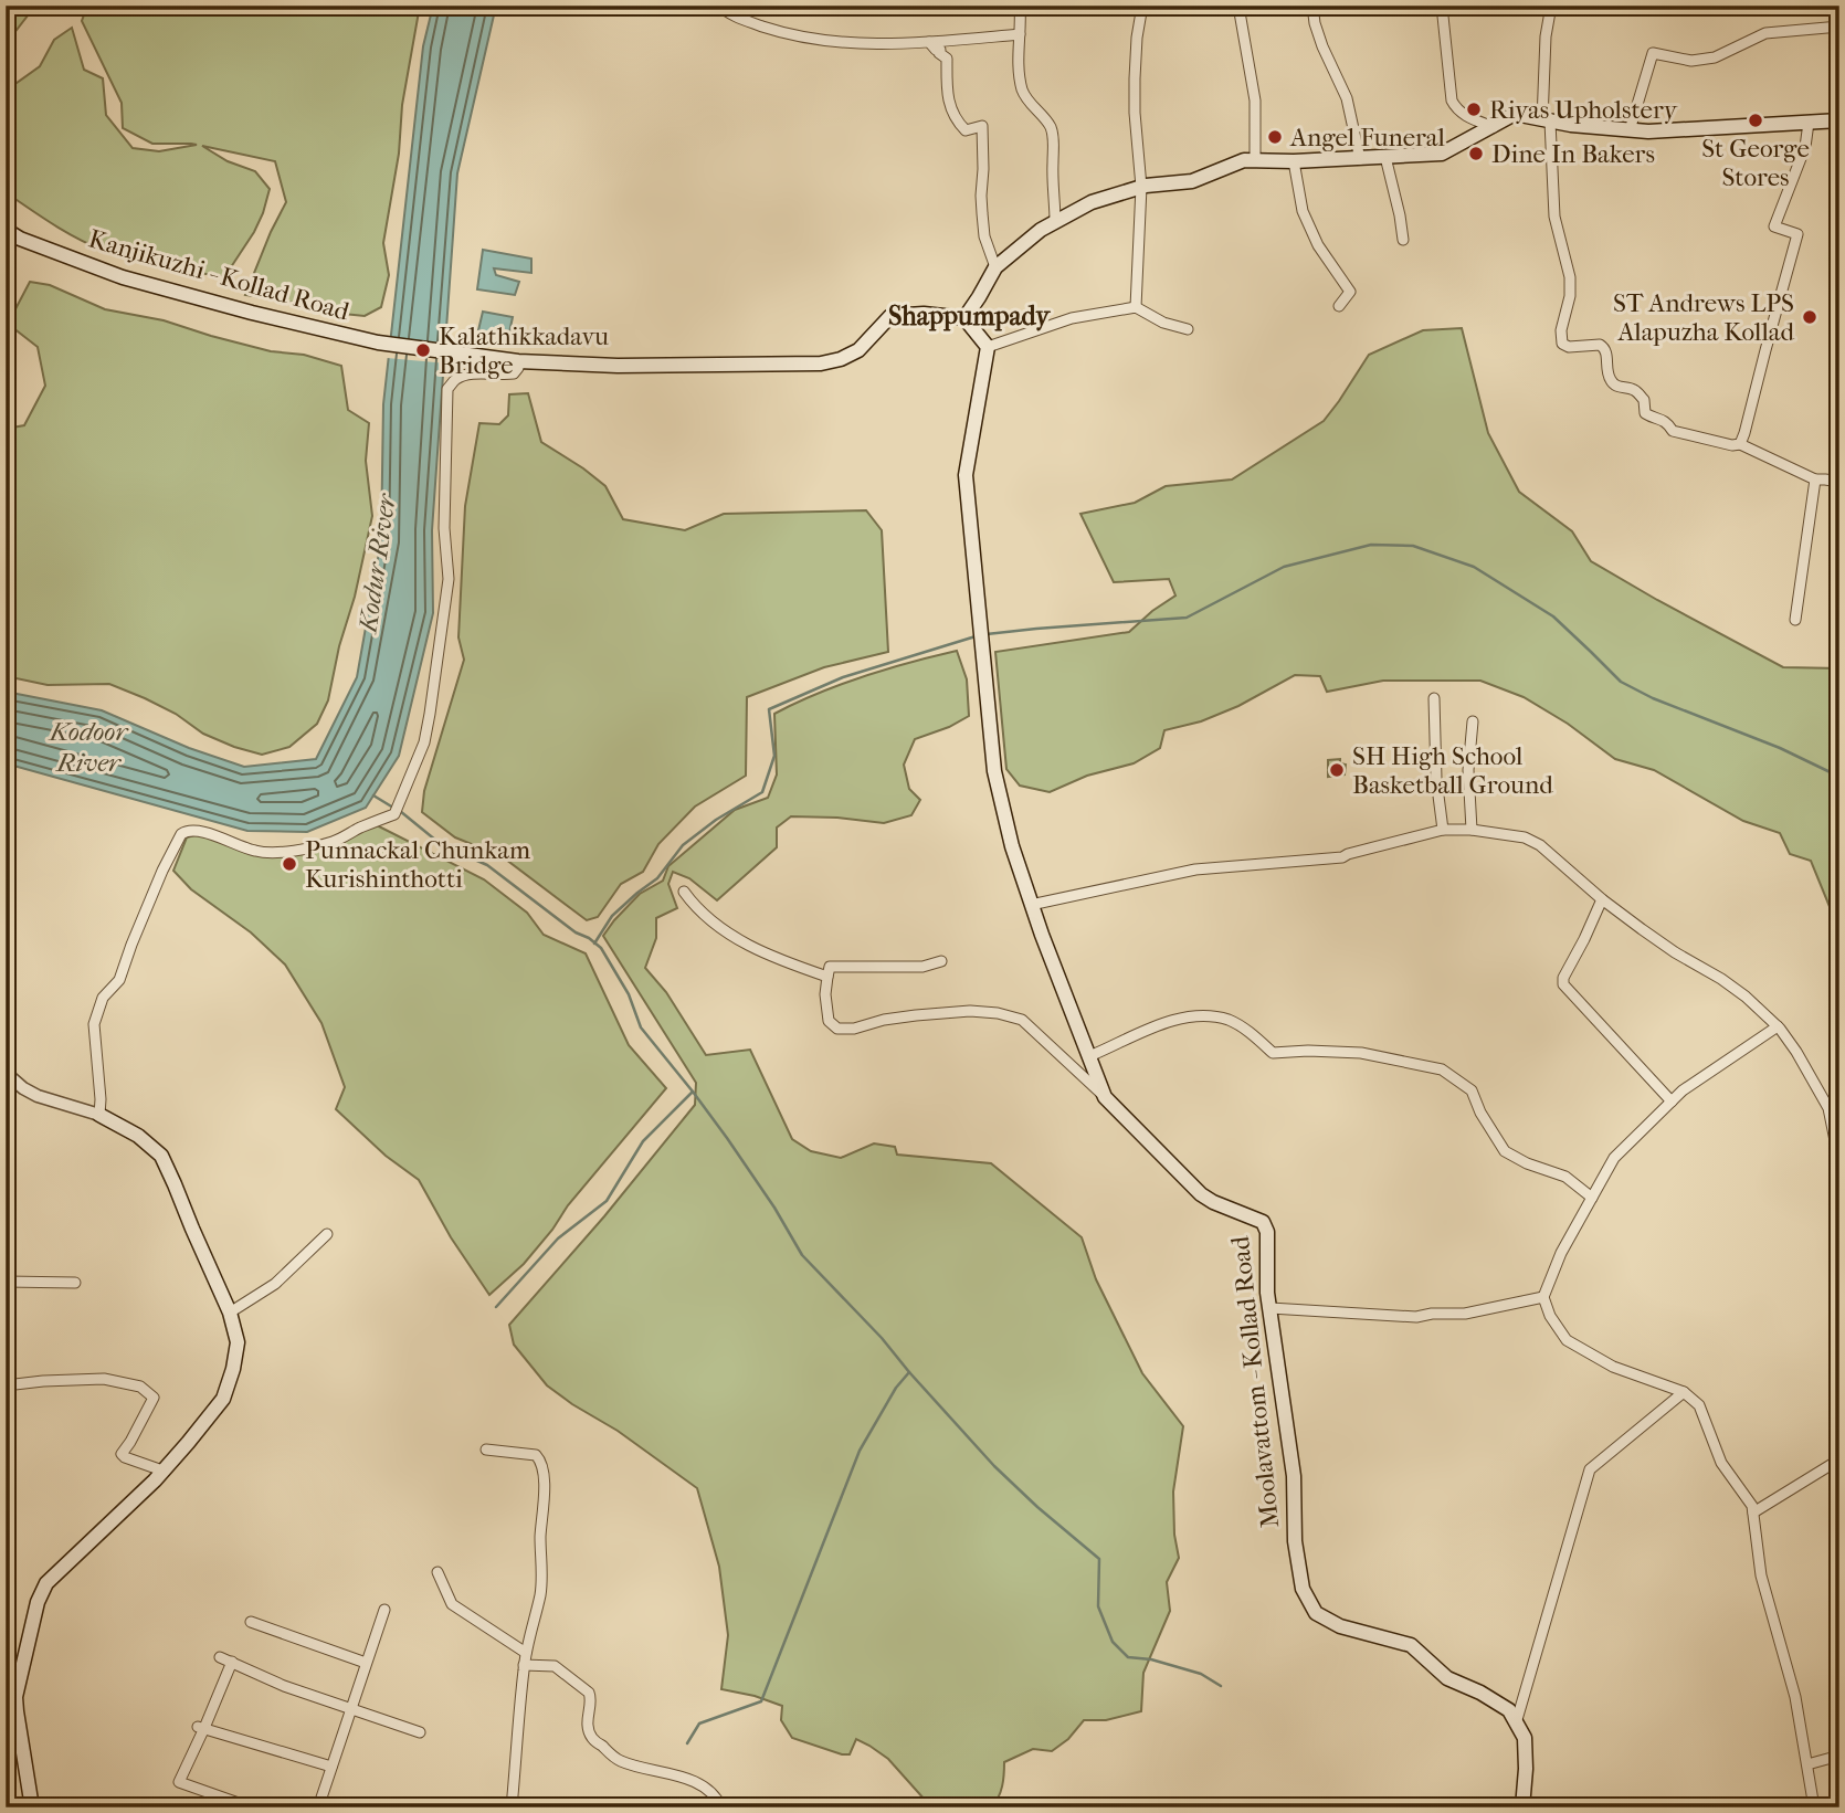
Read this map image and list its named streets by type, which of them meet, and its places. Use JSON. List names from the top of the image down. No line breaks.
{"streets":{"main road":["Kanjikuzhi - Kollad Road","Moolavattom - Kollad Road"]},"districts":["Shappumpady"],"water":["Kodur River","Kodoor River"],"places":["Riyas Upholstery","St George Stores","Angel Funeral","Dine In Bakers","ST Andrews LPS Alapuzha Kollad","Kalathikkadavu Bridge","SH High School Basketball Ground","Punnackal Chunkam Kurishinthotti"]}
